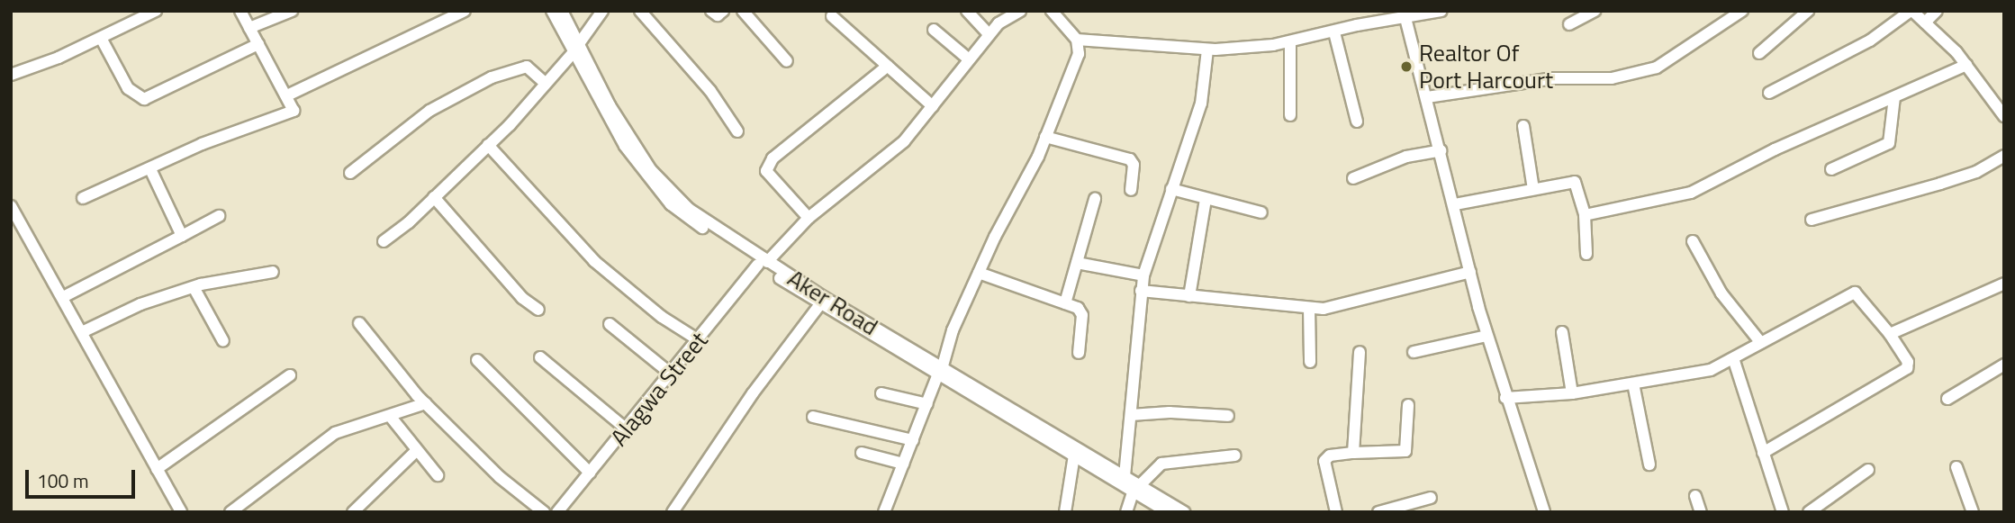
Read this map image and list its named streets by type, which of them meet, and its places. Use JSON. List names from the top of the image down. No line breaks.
{"streets":{"street":["Aker Road","Alagwa Street"]},"crossings":[["Aker Road","Alagwa Street"]],"places":["Realtor Of Port Harcourt"],"scale_bar":"100 m"}
